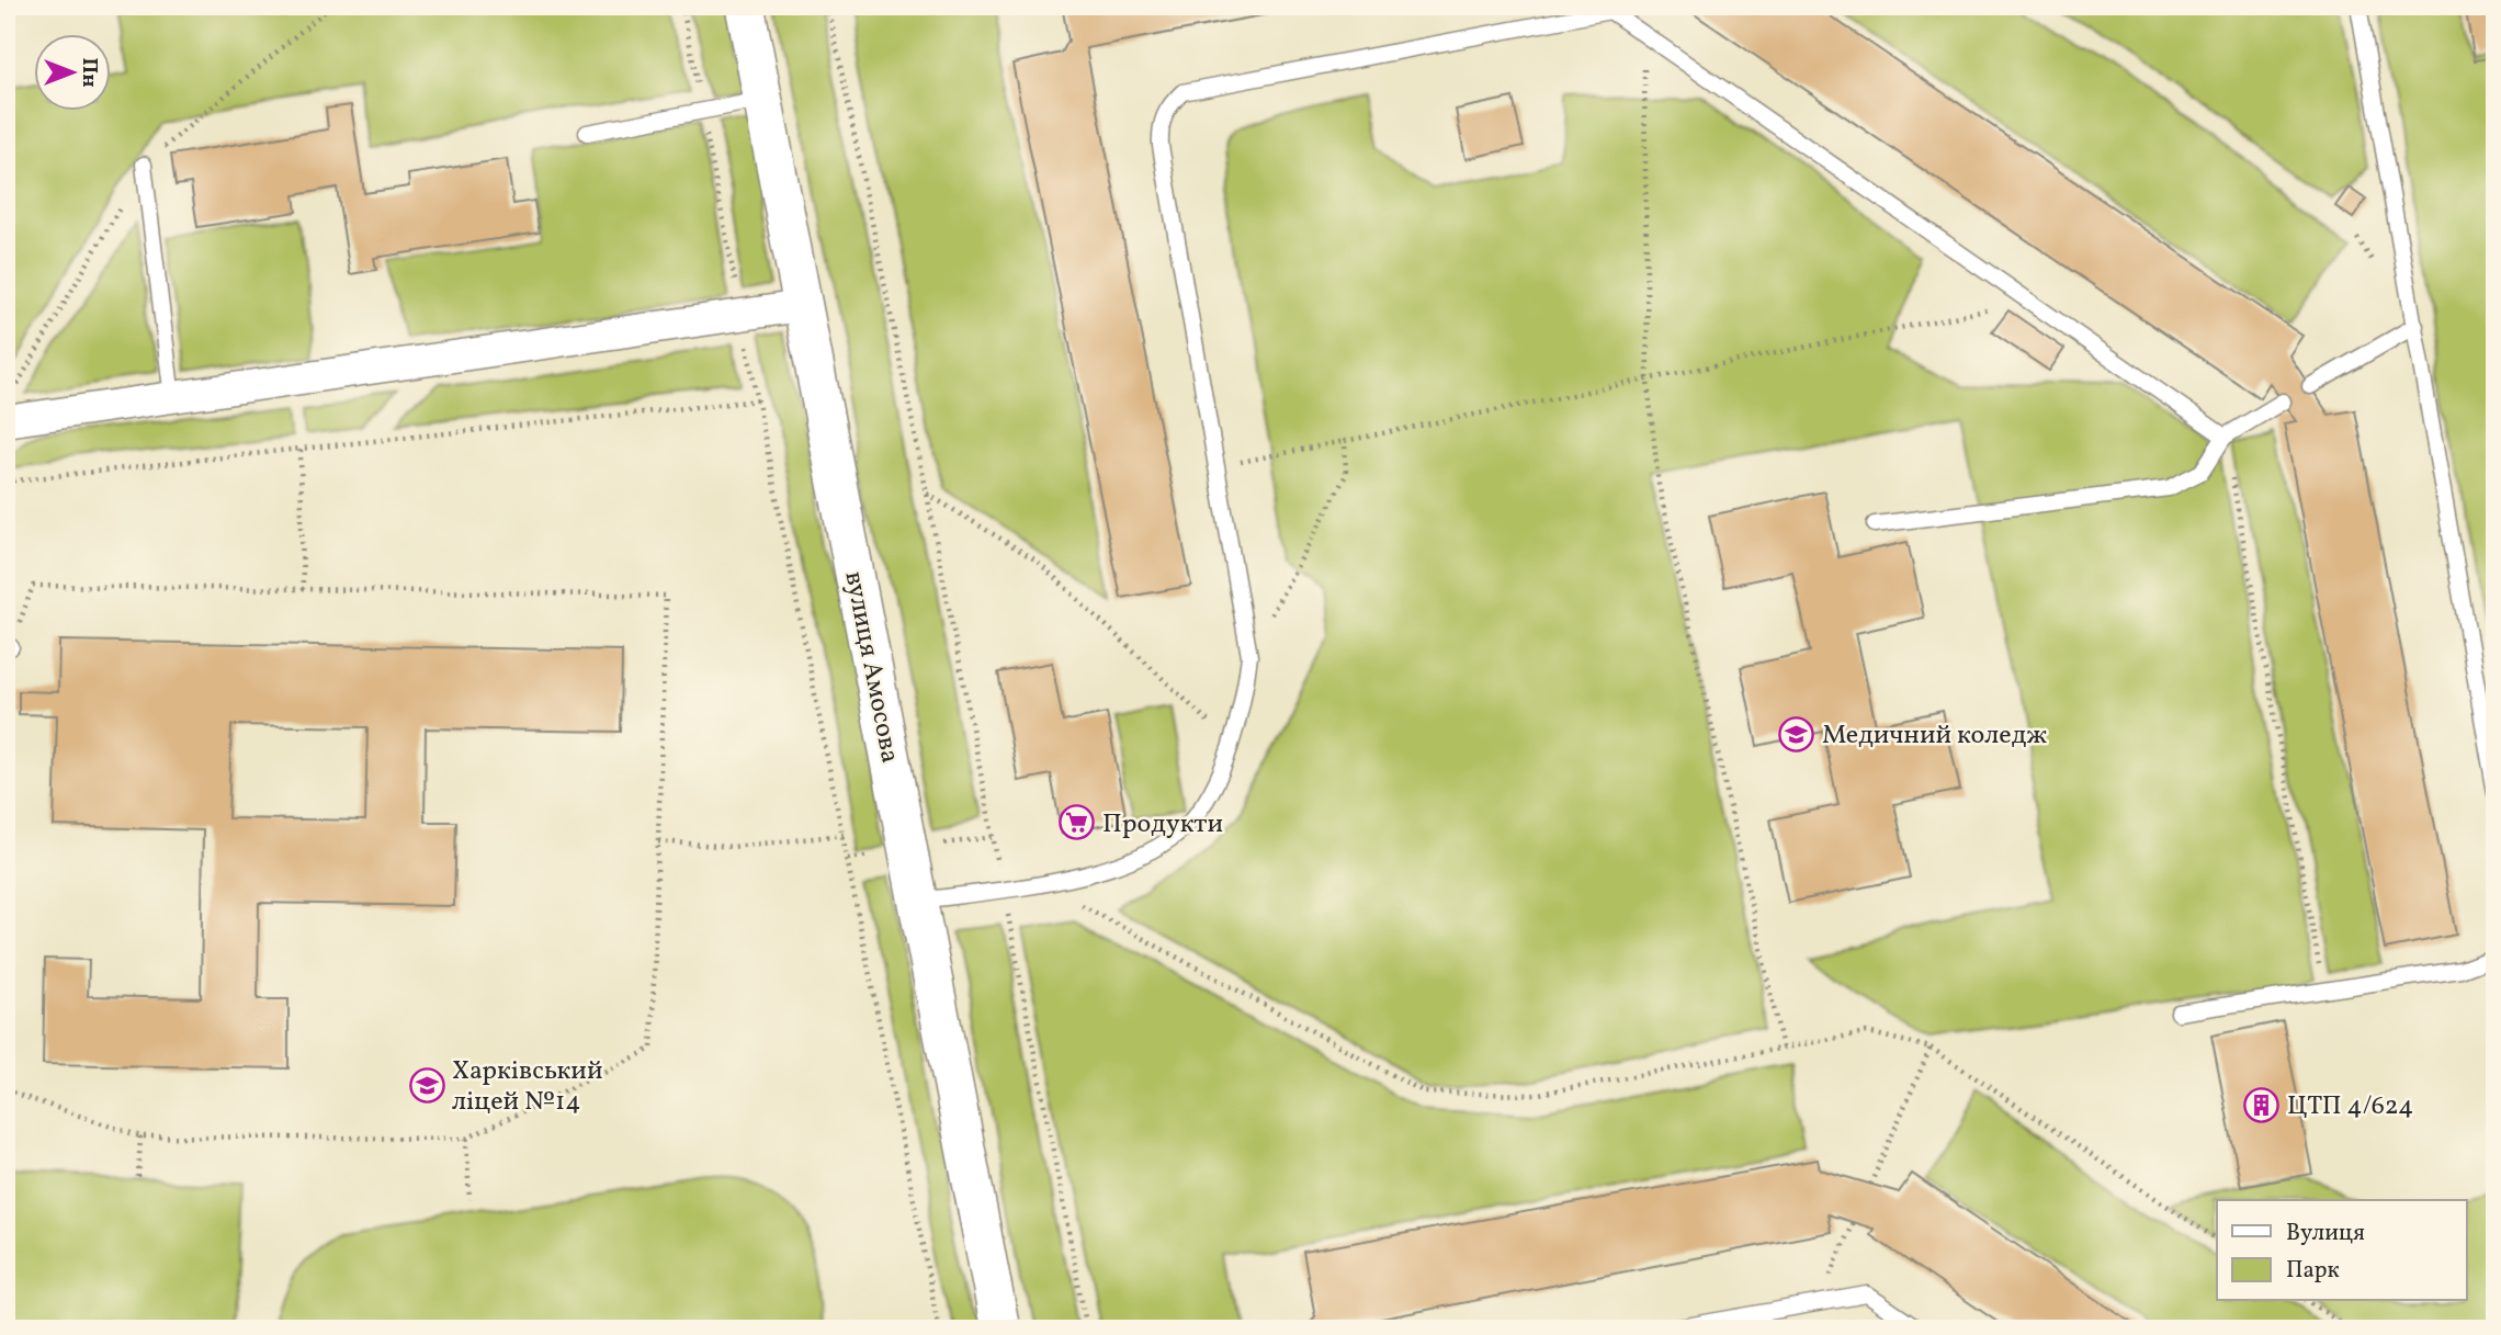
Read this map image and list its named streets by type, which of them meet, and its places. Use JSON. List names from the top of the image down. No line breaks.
{"streets":{"street":["вулиця Амосова"]},"places":{"school or university":["Медичний коледж","Харківський ліцей №14"],"supermarket":["Продукти"],"building":["ЦТП 4/624"]},"legend":["Вулиця","Парк"],"north":"right"}
